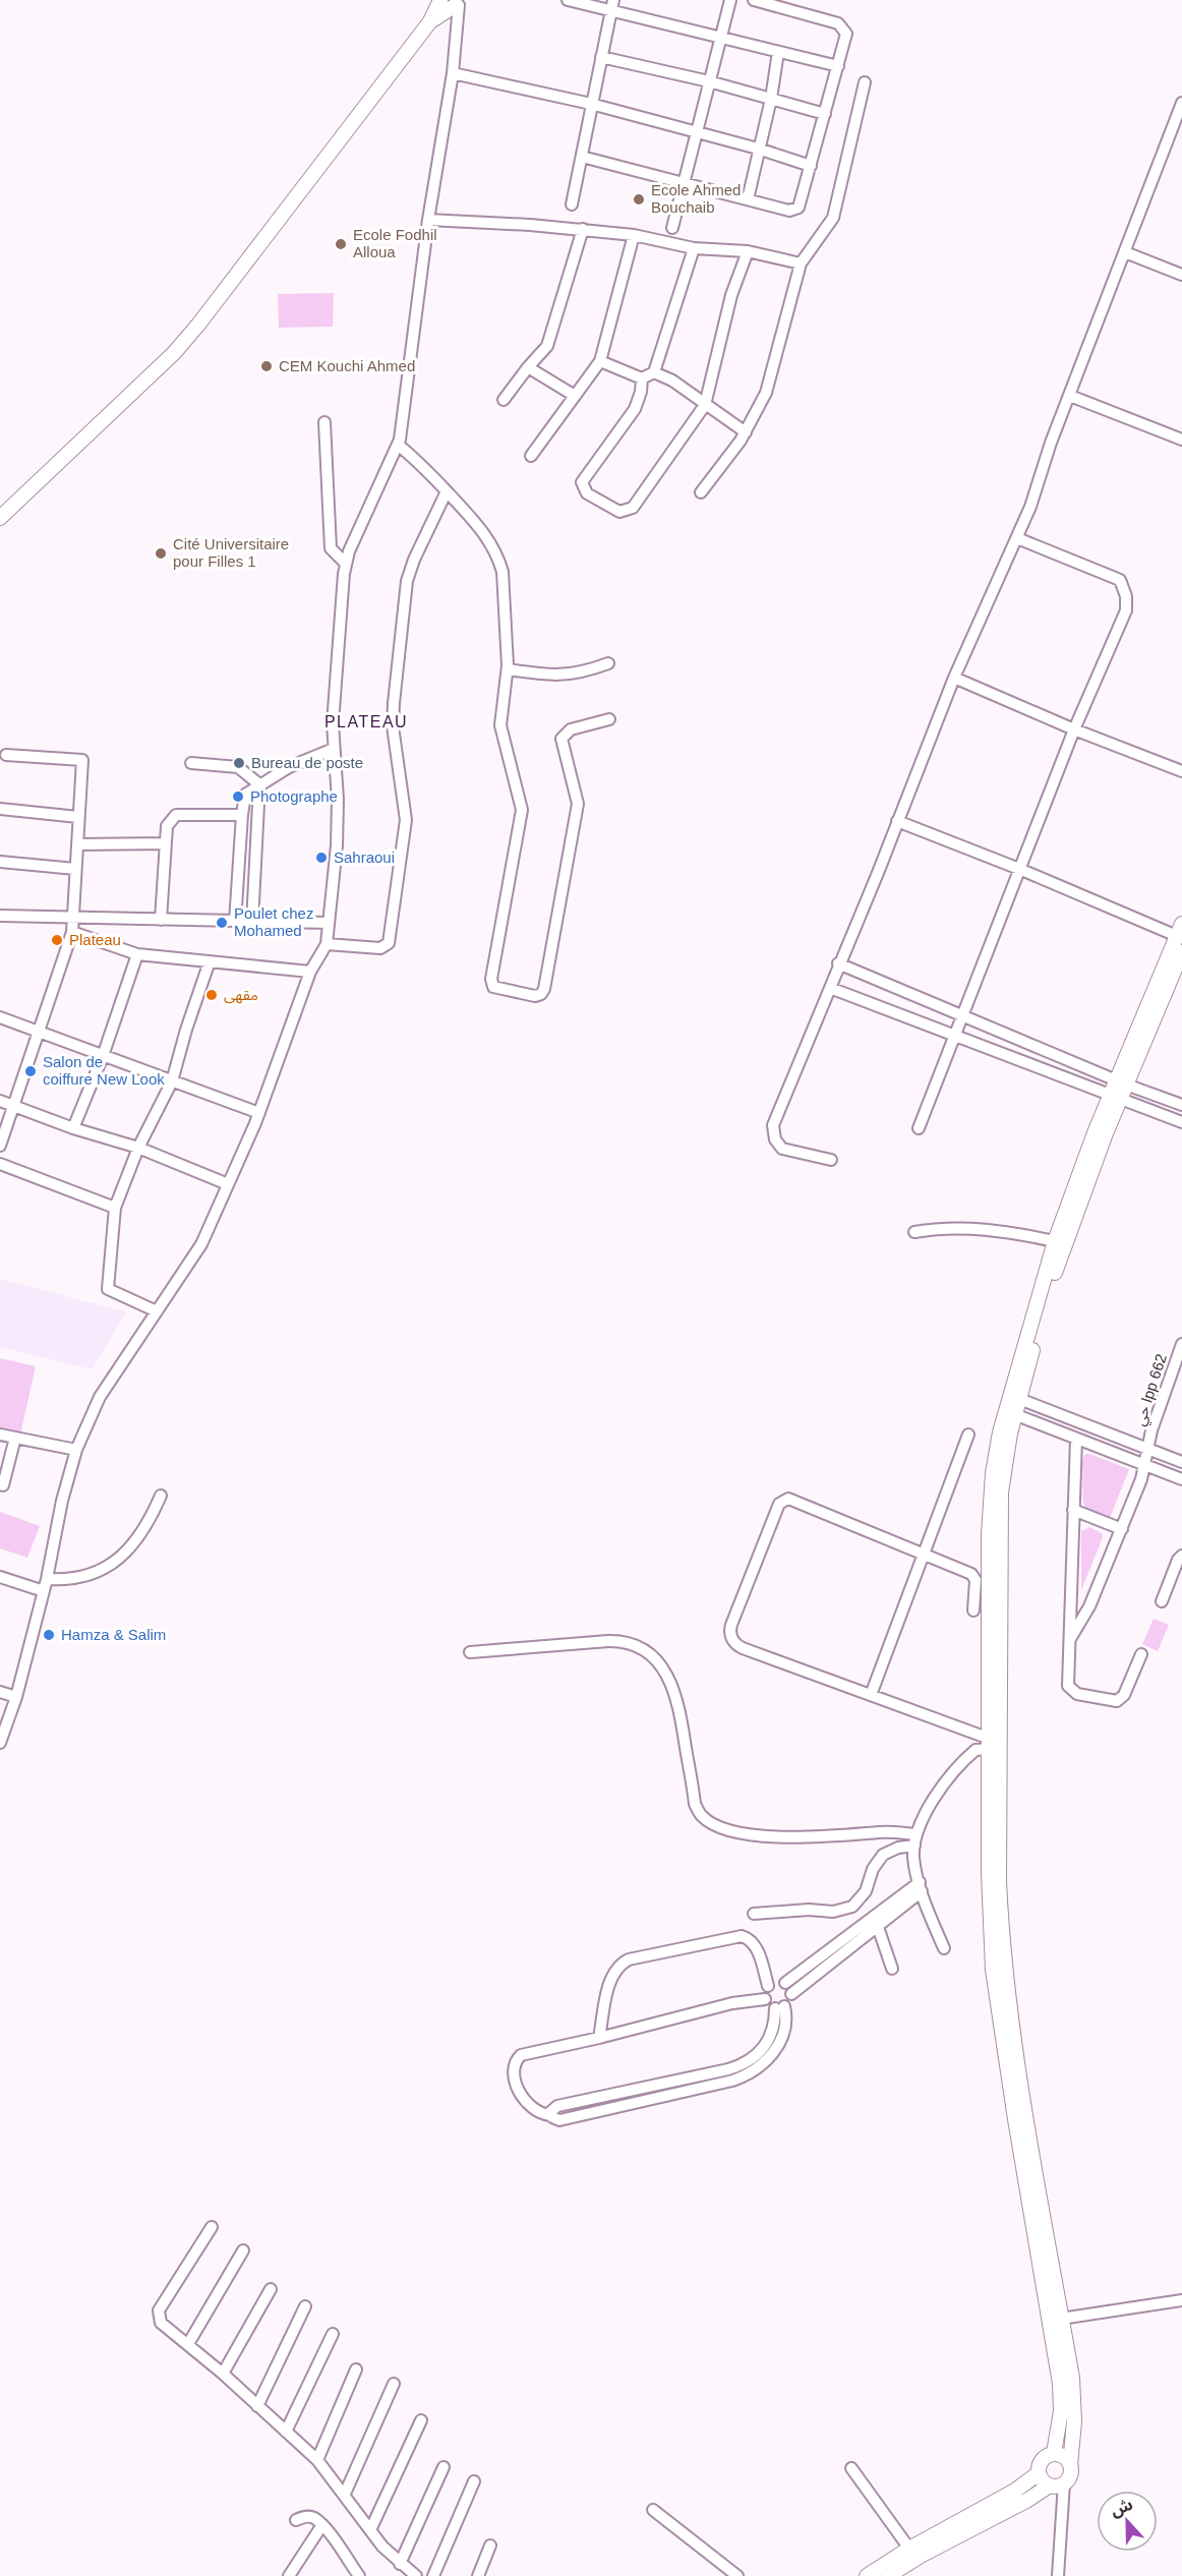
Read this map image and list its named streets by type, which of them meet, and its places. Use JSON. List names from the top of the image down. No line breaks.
{"streets":{"street":["حي lpp 662"]},"districts":["PLATEAU"],"places":["Ecole Ahmed Bouchaib","Ecole Fodhil Alloua","CEM Kouchi Ahmed","Cité Universitaire pour Filles 1","Bureau de poste","Photographe","Sahraoui","Poulet chez Mohamed","Plateau","مقهى","Salon de coiffure New Look","Hamza & Salim"],"north":"top"}
